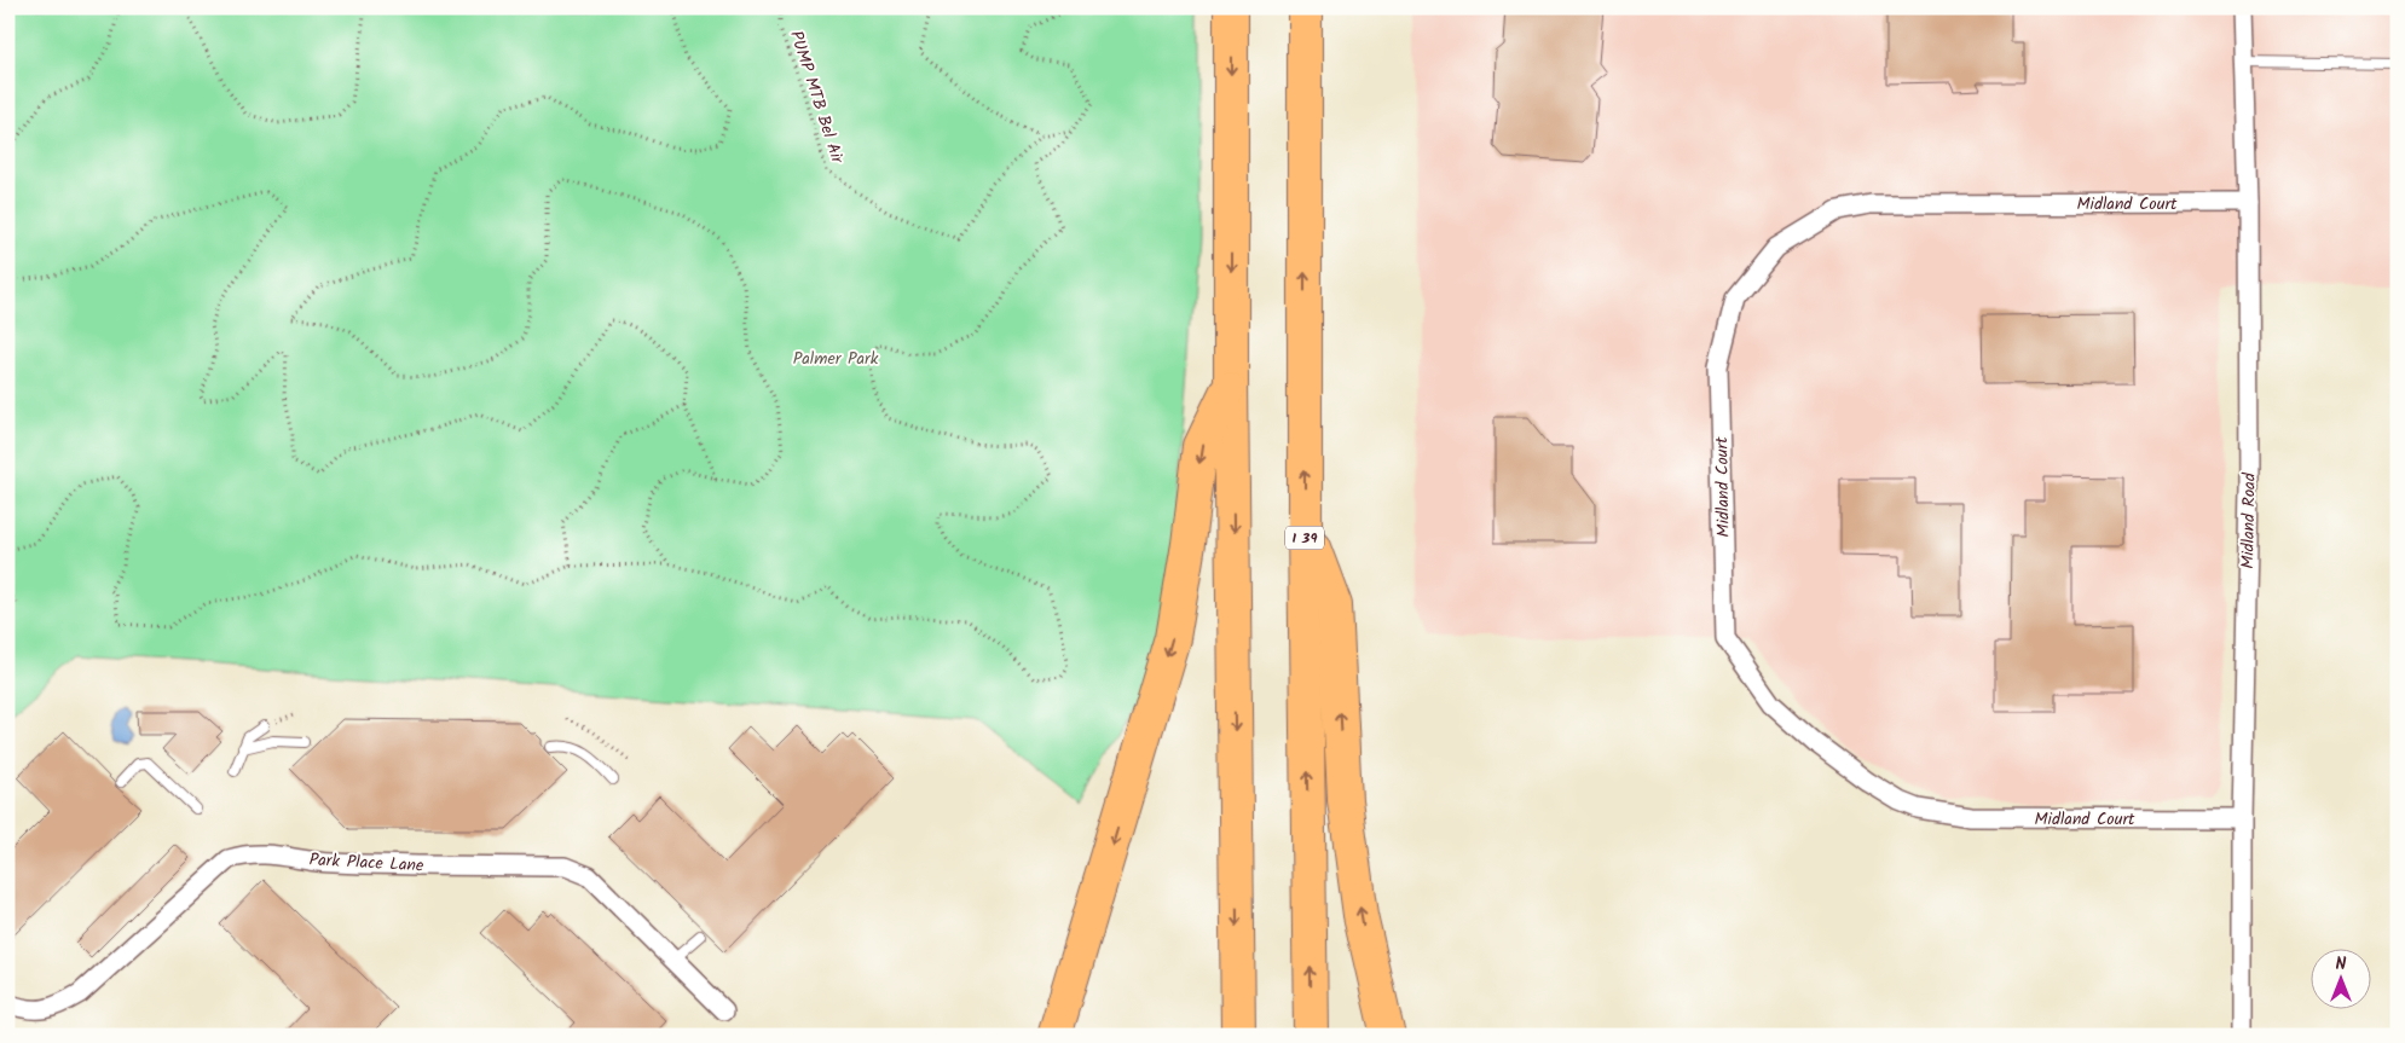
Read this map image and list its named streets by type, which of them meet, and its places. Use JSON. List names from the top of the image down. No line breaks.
{"streets":{"highway":["I 39"],"street":["Midland Court","Midland Road","Park Place Lane"],"path":["PUMP MTB Bel Air"]},"crossings":[["Midland Court","Midland Road"]],"parks":["Palmer Park"],"north":"top"}
